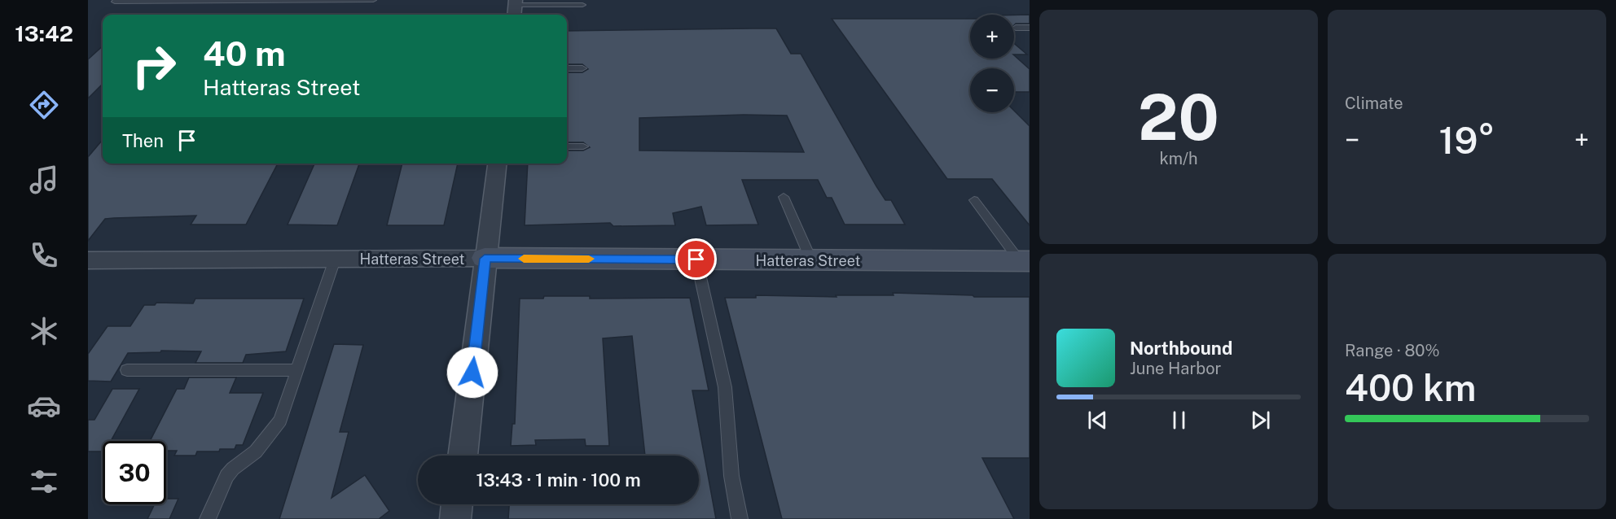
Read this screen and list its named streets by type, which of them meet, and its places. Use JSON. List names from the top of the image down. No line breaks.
{"streets":{"street":["Hatteras Street"]},"page":{"tabs":"13:42","tile":[["20","km/h"],"Climate",["Range · 80%","400 km"]],"map_buttons":["+","−"],"turn":["40 m","Hatteras Street"],"then":"Then","heat":["−","19°","+"],"song":["Northbound","June Harbor"],"limit":"30","trip":"13:43 · 1 min · 100 m"}}
